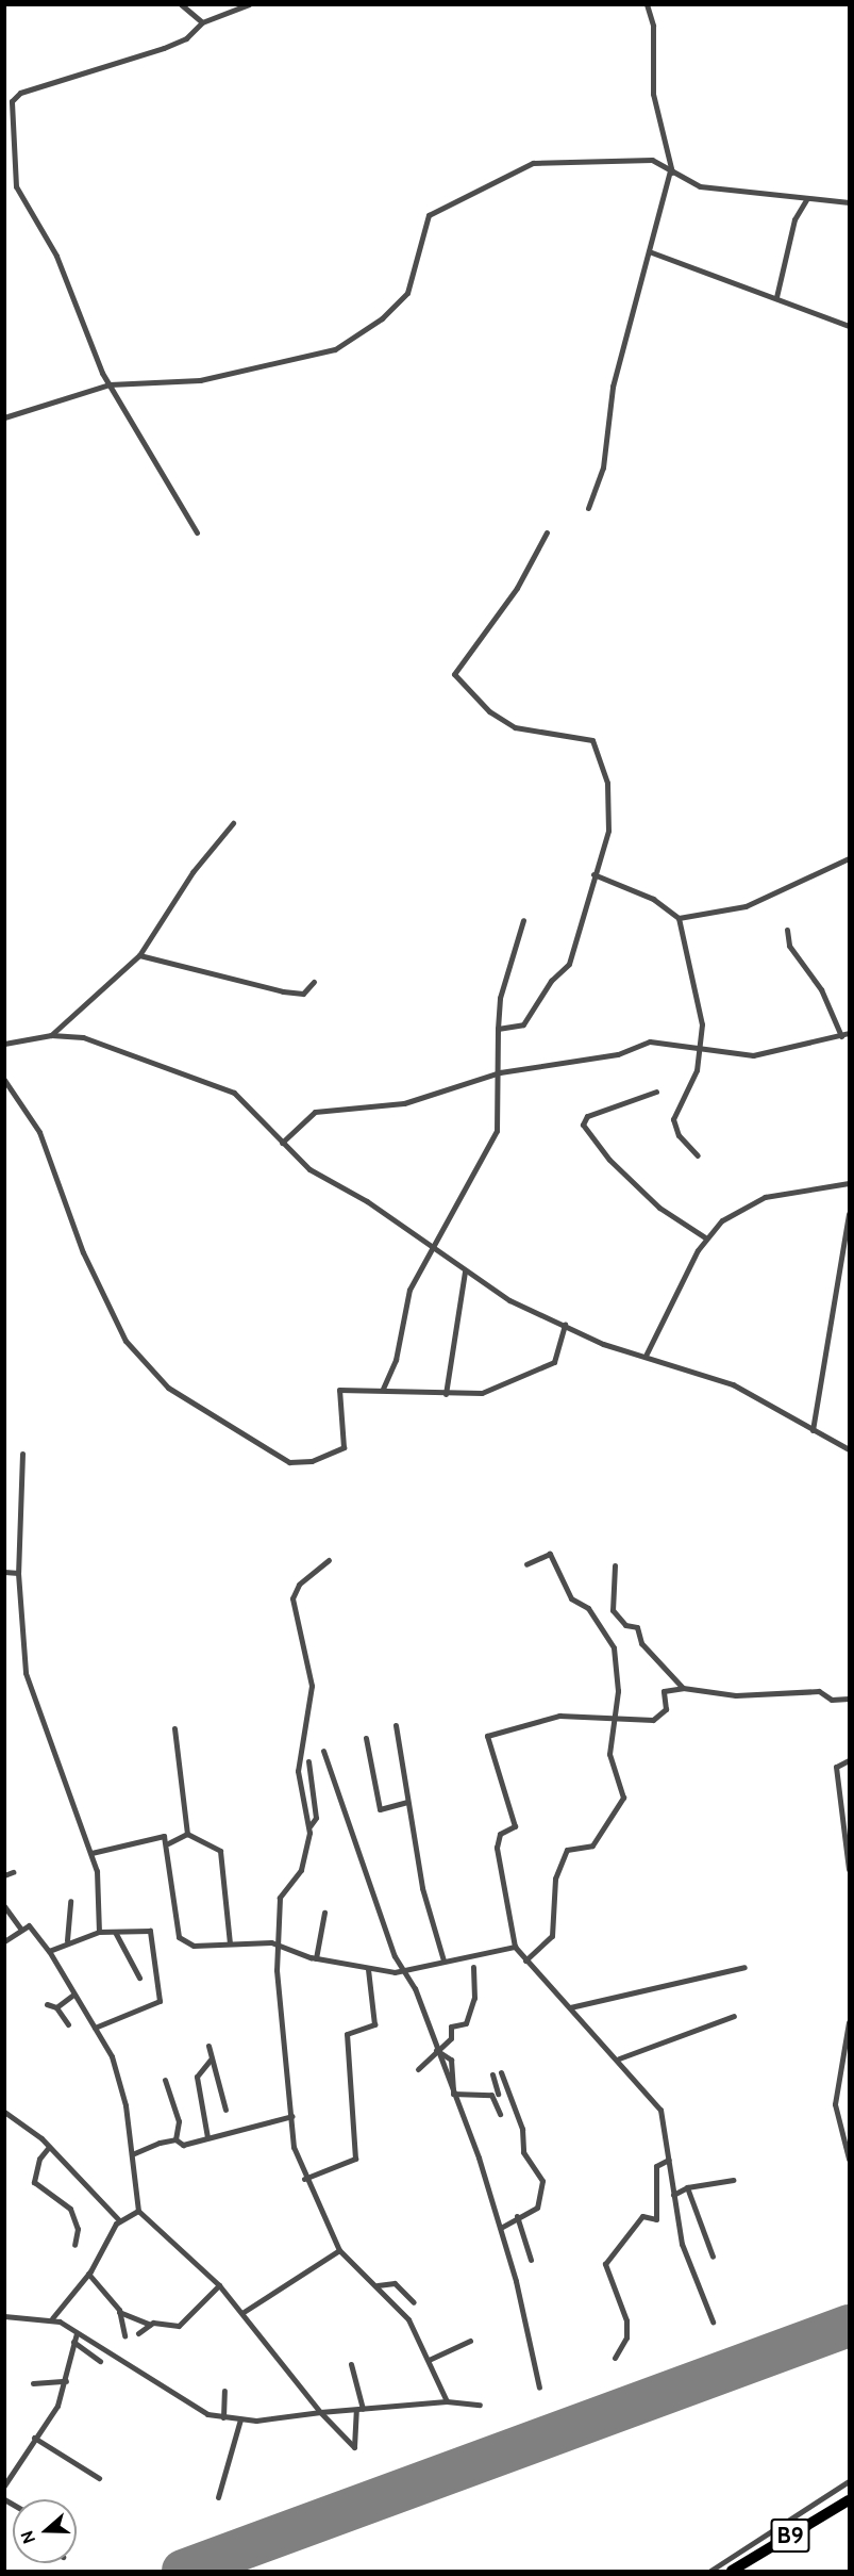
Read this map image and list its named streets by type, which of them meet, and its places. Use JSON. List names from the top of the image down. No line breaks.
{"streets":{"highway":["B9"]},"north":"left"}
